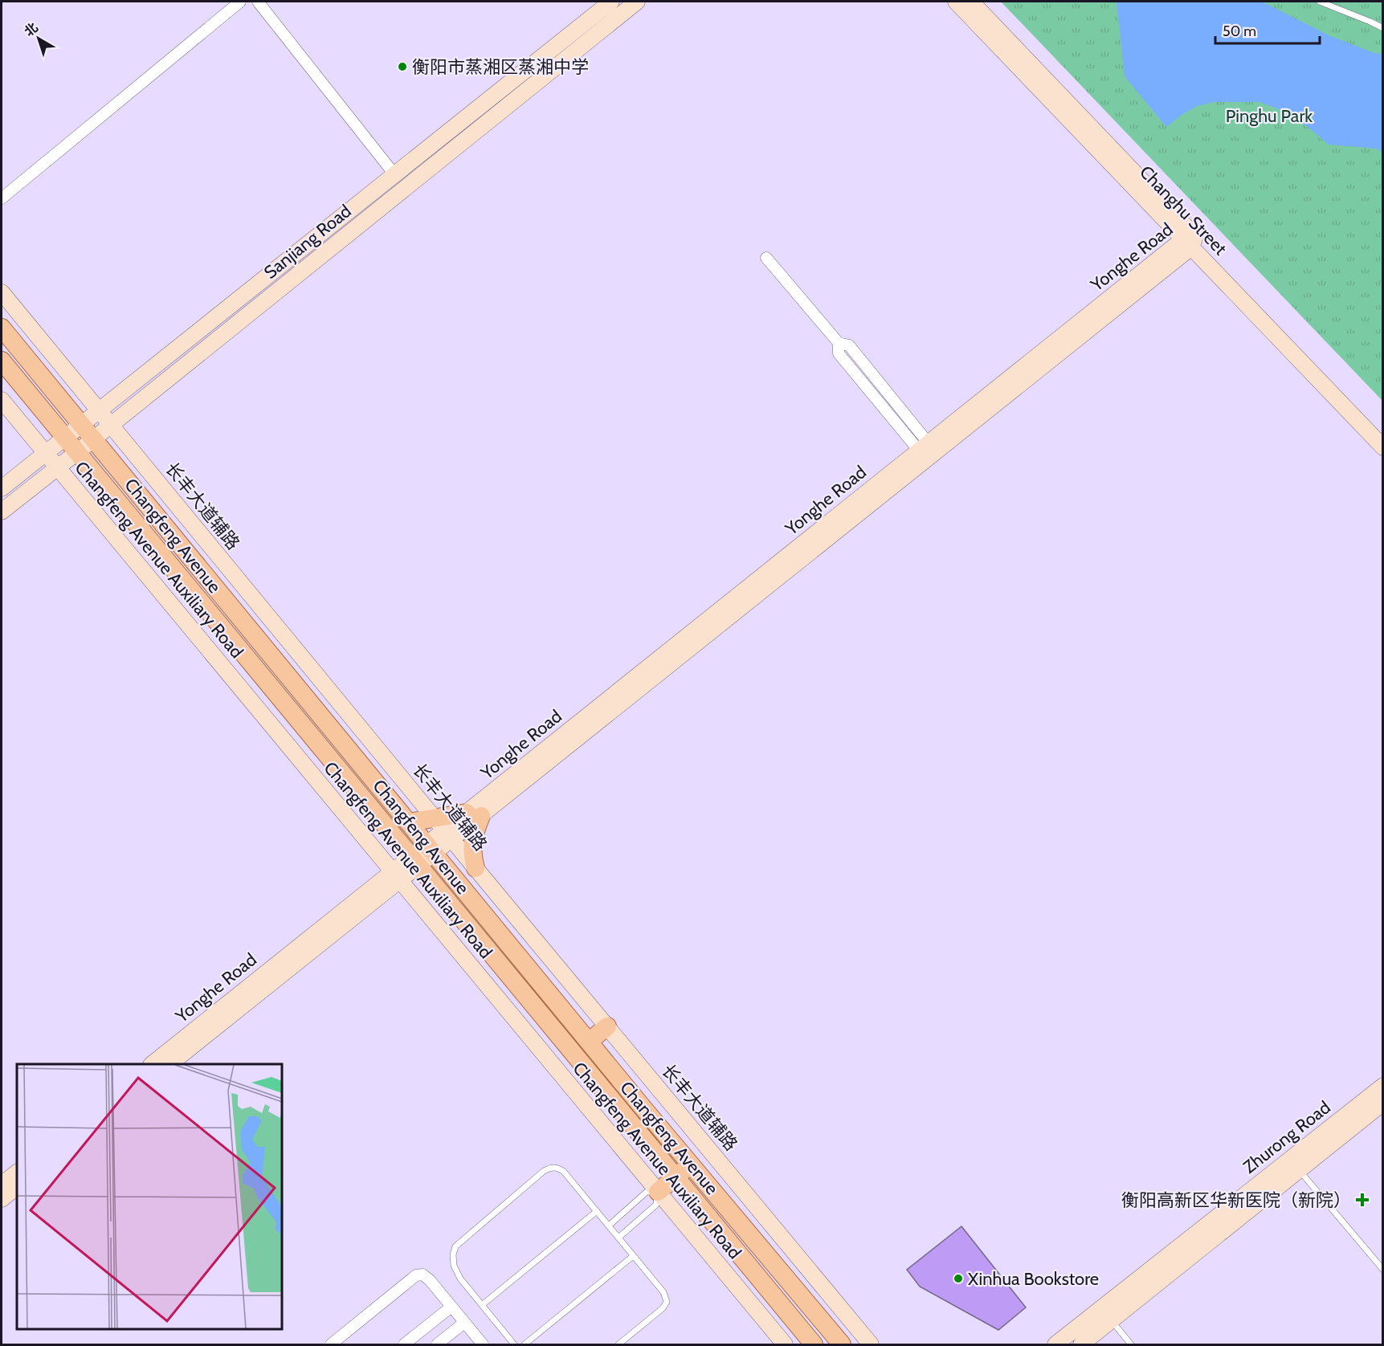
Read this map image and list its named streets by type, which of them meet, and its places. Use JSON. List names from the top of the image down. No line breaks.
{"streets":{"main road":["Changhu Street","Sanjiang Road","Yonghe Road","长丰大道辅路","Changfeng Avenue","Changfeng Avenue Auxiliary Road","Zhurong Road"]},"crossings":[["Changhu Street","Yonghe Road"],["Sanjiang Road","长丰大道辅路"],["Sanjiang Road","Changfeng Avenue"],["Sanjiang Road","Changfeng Avenue Auxiliary Road"],["Yonghe Road","长丰大道辅路"],["Yonghe Road","Changfeng Avenue"],["Yonghe Road","Changfeng Avenue Auxiliary Road"]],"parks":["Pinghu Park"],"places":{"other":["衡阳市蒸湘区蒸湘中学","Xinhua Bookstore"],"health":["衡阳高新区华新医院（新院）"]},"scale_bar":"50 m","north":"top left"}
